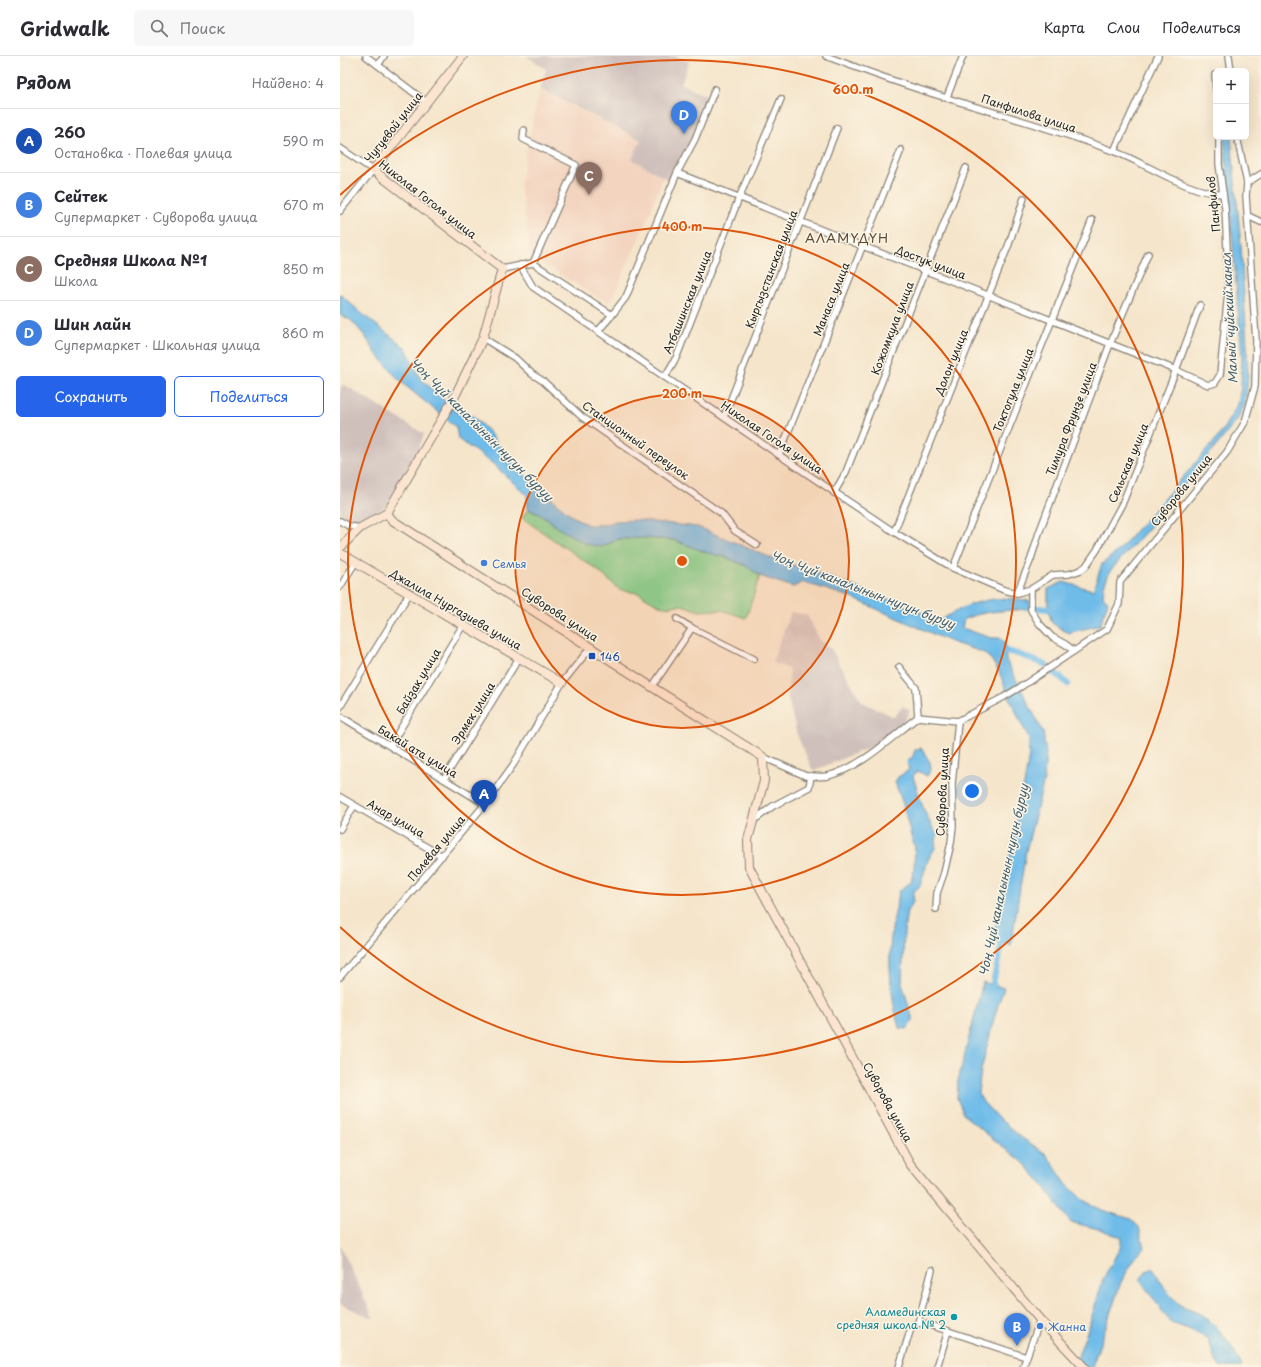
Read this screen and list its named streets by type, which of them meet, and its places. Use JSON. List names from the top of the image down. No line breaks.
{"streets":{"street":["Панфилова улица","Чугуевой улица","Николая Гоголя улица","Панфилов","Достук улица","Кыргызстанская улица","Манаса улица","Атбашинская улица","Кожомкула улица","Долон улица","Токтогула улица","Тимура Фрунзе улица","Станционный переулок","Сельская улица","Суворова улица","Джалила Нургазиева улица","Байзак улица","Эрмек улица","Бакай ата улица","Анар улица","Полевая улица"]},"crossings":[["Панфилова улица","Панфилов"],["Чугуевой улица","Николая Гоголя улица"],["Николая Гоголя улица","Кыргызстанская улица"],["Николая Гоголя улица","Манаса улица"],["Николая Гоголя улица","Атбашинская улица"],["Николая Гоголя улица","Кожомкула улица"],["Николая Гоголя улица","Долон улица"],["Николая Гоголя улица","Токтогула улица"],["Николая Гоголя улица","Тимура Фрунзе улица"],["Панфилов","Достук улица"],["Панфилов","Сельская улица"],["Достук улица","Кыргызстанская улица"],["Достук улица","Манаса улица"],["Достук улица","Атбашинская улица"],["Достук улица","Кожомкула улица"],["Достук улица","Долон улица"],["Достук улица","Токтогула улица"],["Достук улица","Тимура Фрунзе улица"],["Достук улица","Сельская улица"],["Суворова улица","Полевая улица"],["Джалила Нургазиева улица","Байзак улица"],["Джалила Нургазиева улица","Эрмек улица"],["Джалила Нургазиева улица","Полевая улица"],["Байзак улица","Бакай ата улица"],["Эрмек улица","Бакай ата улица"],["Бакай ата улица","Полевая улица"],["Анар улица","Полевая улица"]],"districts":["АЛАМҮДҮН"],"water":["Малый чуйский канал","Чоң Чүй каналынын нугун буруу"],"places":{"other":["Семья","Аламединская средняя школа № 2","Жанна"],"transit":["146"]},"page":{"header":"Gridwalk","search":"Поиск","nav":["Карта","Слои","Поделиться"],"heading":["Рядом","Найдено: 4"],"map_buttons":["+","−"],"pins":["D","C","A","B"],"list":[{"mark":"A","name":"260","note":"Остановка · Полевая улица","value":"590 m"},{"mark":"B","name":"Сейтек","note":"Супермаркет · Суворова улица","value":"670 m"},{"mark":"C","name":"Средняя Школа №1","note":"Школа","value":"850 m"},{"mark":"D","name":"Шин лайн","note":"Супермаркет · Школьная улица","value":"860 m"}],"buttons":["Сохранить","Поделиться"]},"rings":["600 m","400 m","200 m"]}
